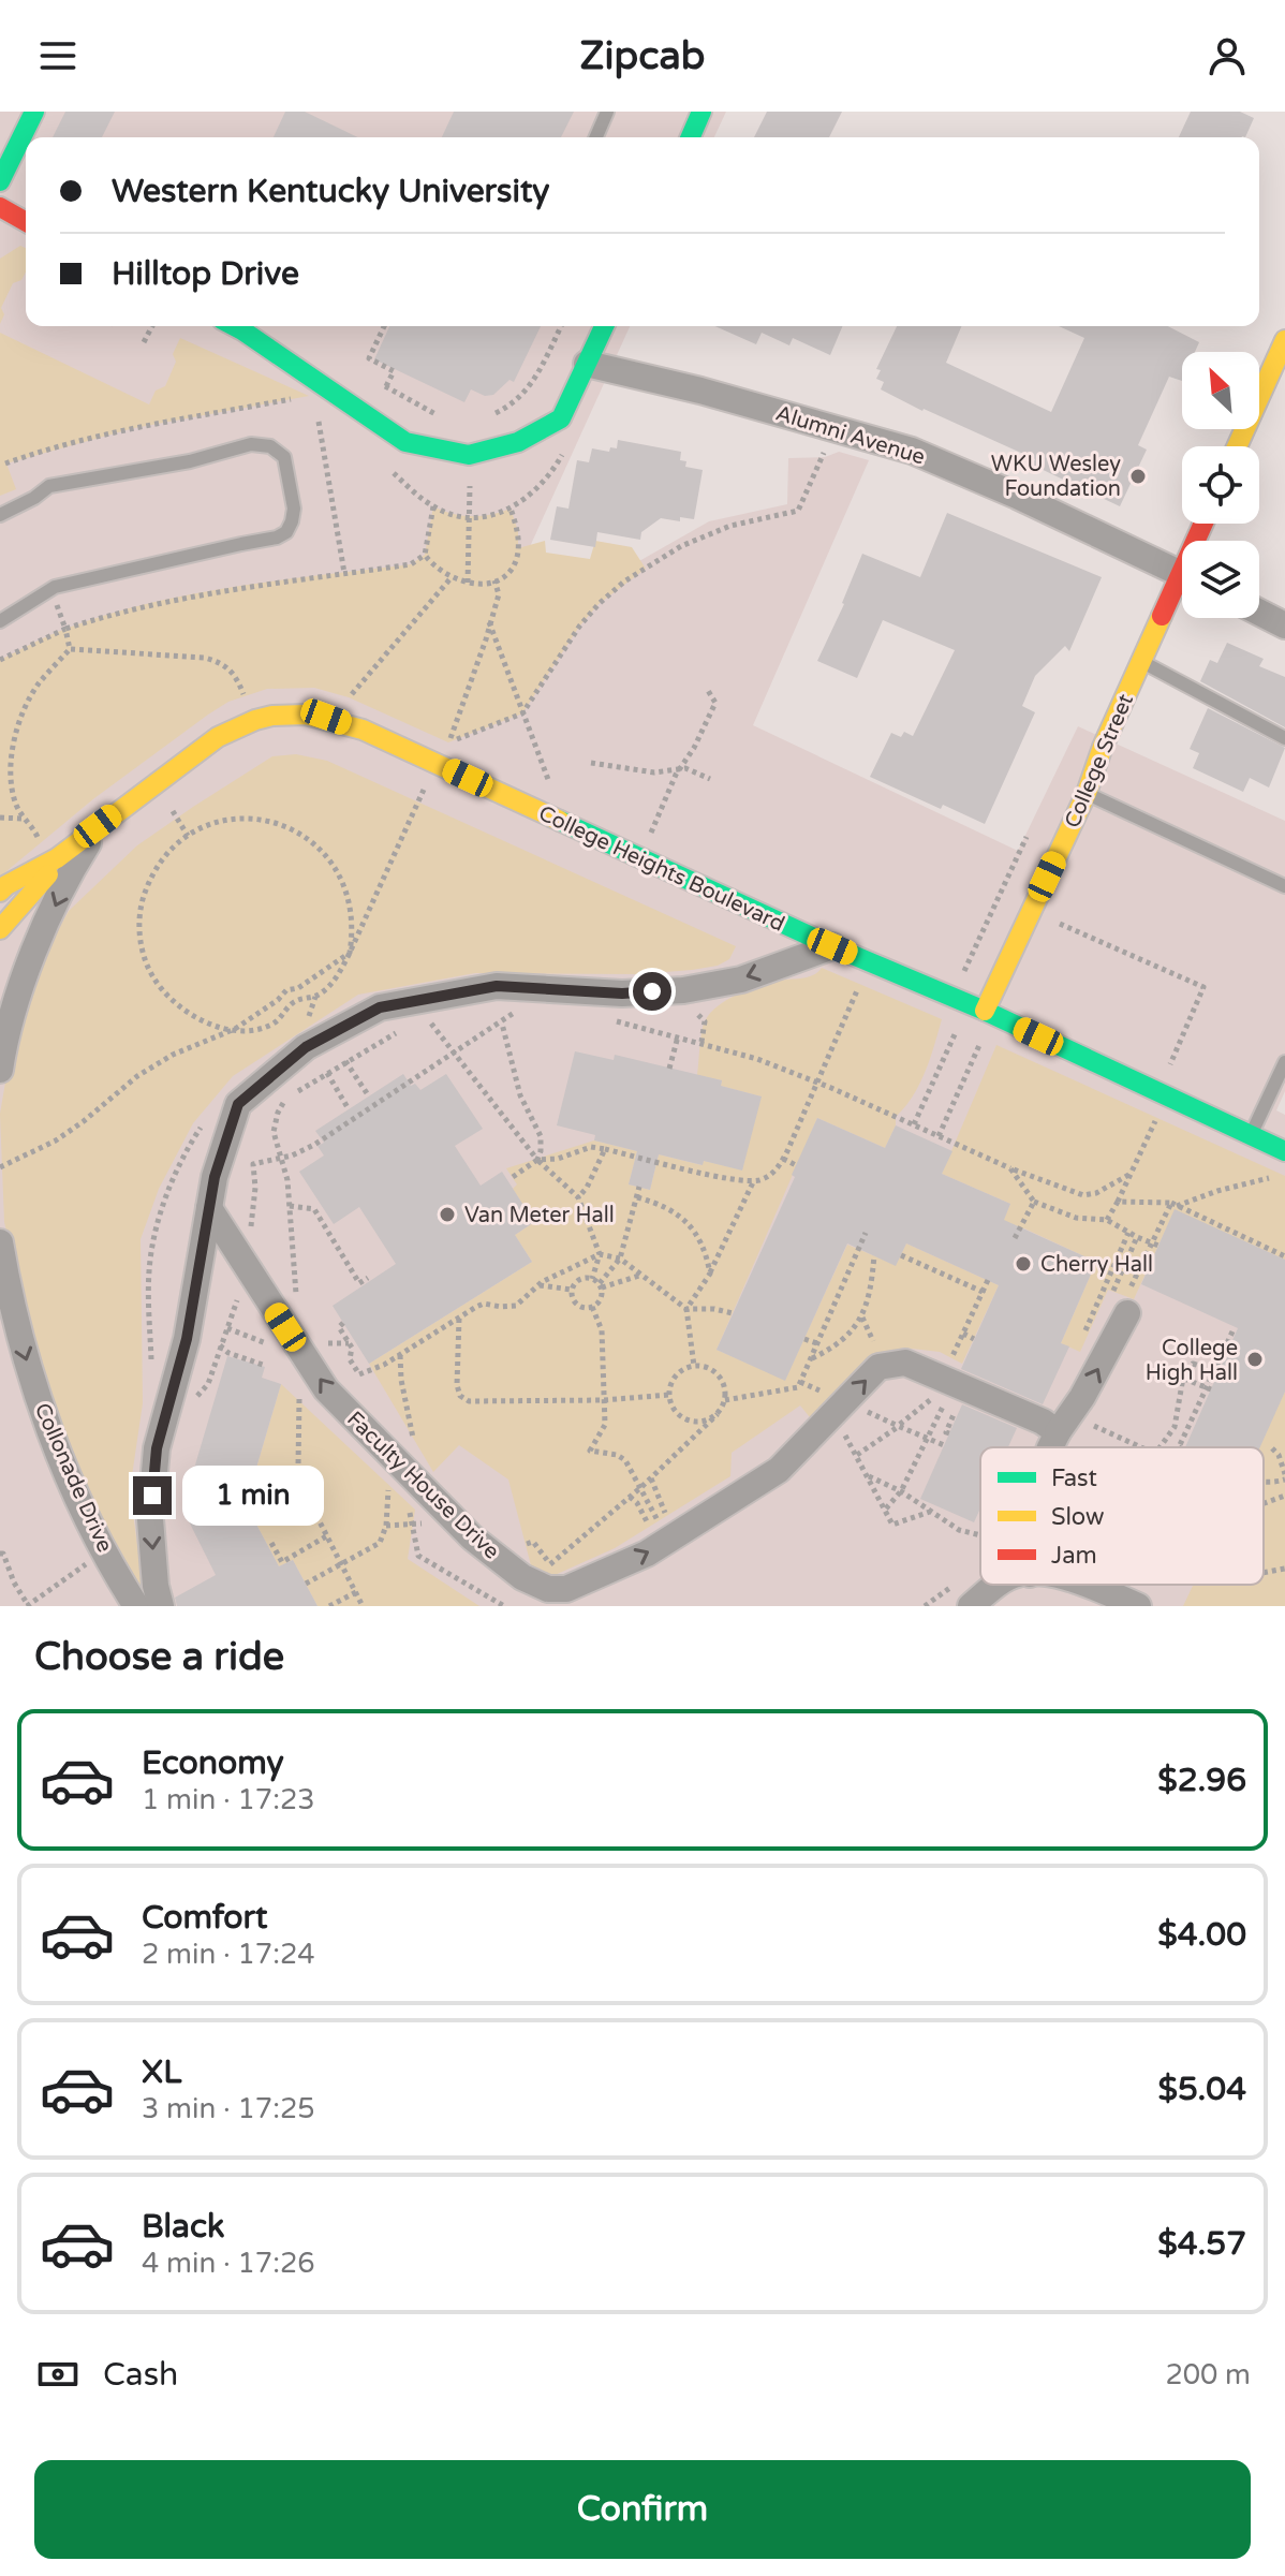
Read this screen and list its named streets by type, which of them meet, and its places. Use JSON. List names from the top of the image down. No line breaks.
{"streets":{"street":["Alumni Avenue","College Street","College Heights Boulevard","Collonade Drive","Faculty House Drive"]},"crossings":[["College Street","College Heights Boulevard"]],"one_way":["Collonade Drive"],"places":["WKU Wesley Foundation","Van Meter Hall","Cherry Hall","College High Hall"],"legend":["Fast","Slow","Jam"],"north":"top left","page":{"header":"Zipcab","banner":["Western Kentucky University","Hilltop Drive"],"bubble":"1 min","heading":"Choose a ride","list":[{"name":"Economy","note":"1 min · 17:23","value":"$2.96"},{"name":"Comfort","note":"2 min · 17:24","value":"$4.00"},{"name":"XL","note":"3 min · 17:25","value":"$5.04"},{"name":"Black","note":"4 min · 17:26","value":"$4.57"}],"pay":["Cash","200 m"],"buttons":"Confirm"}}
